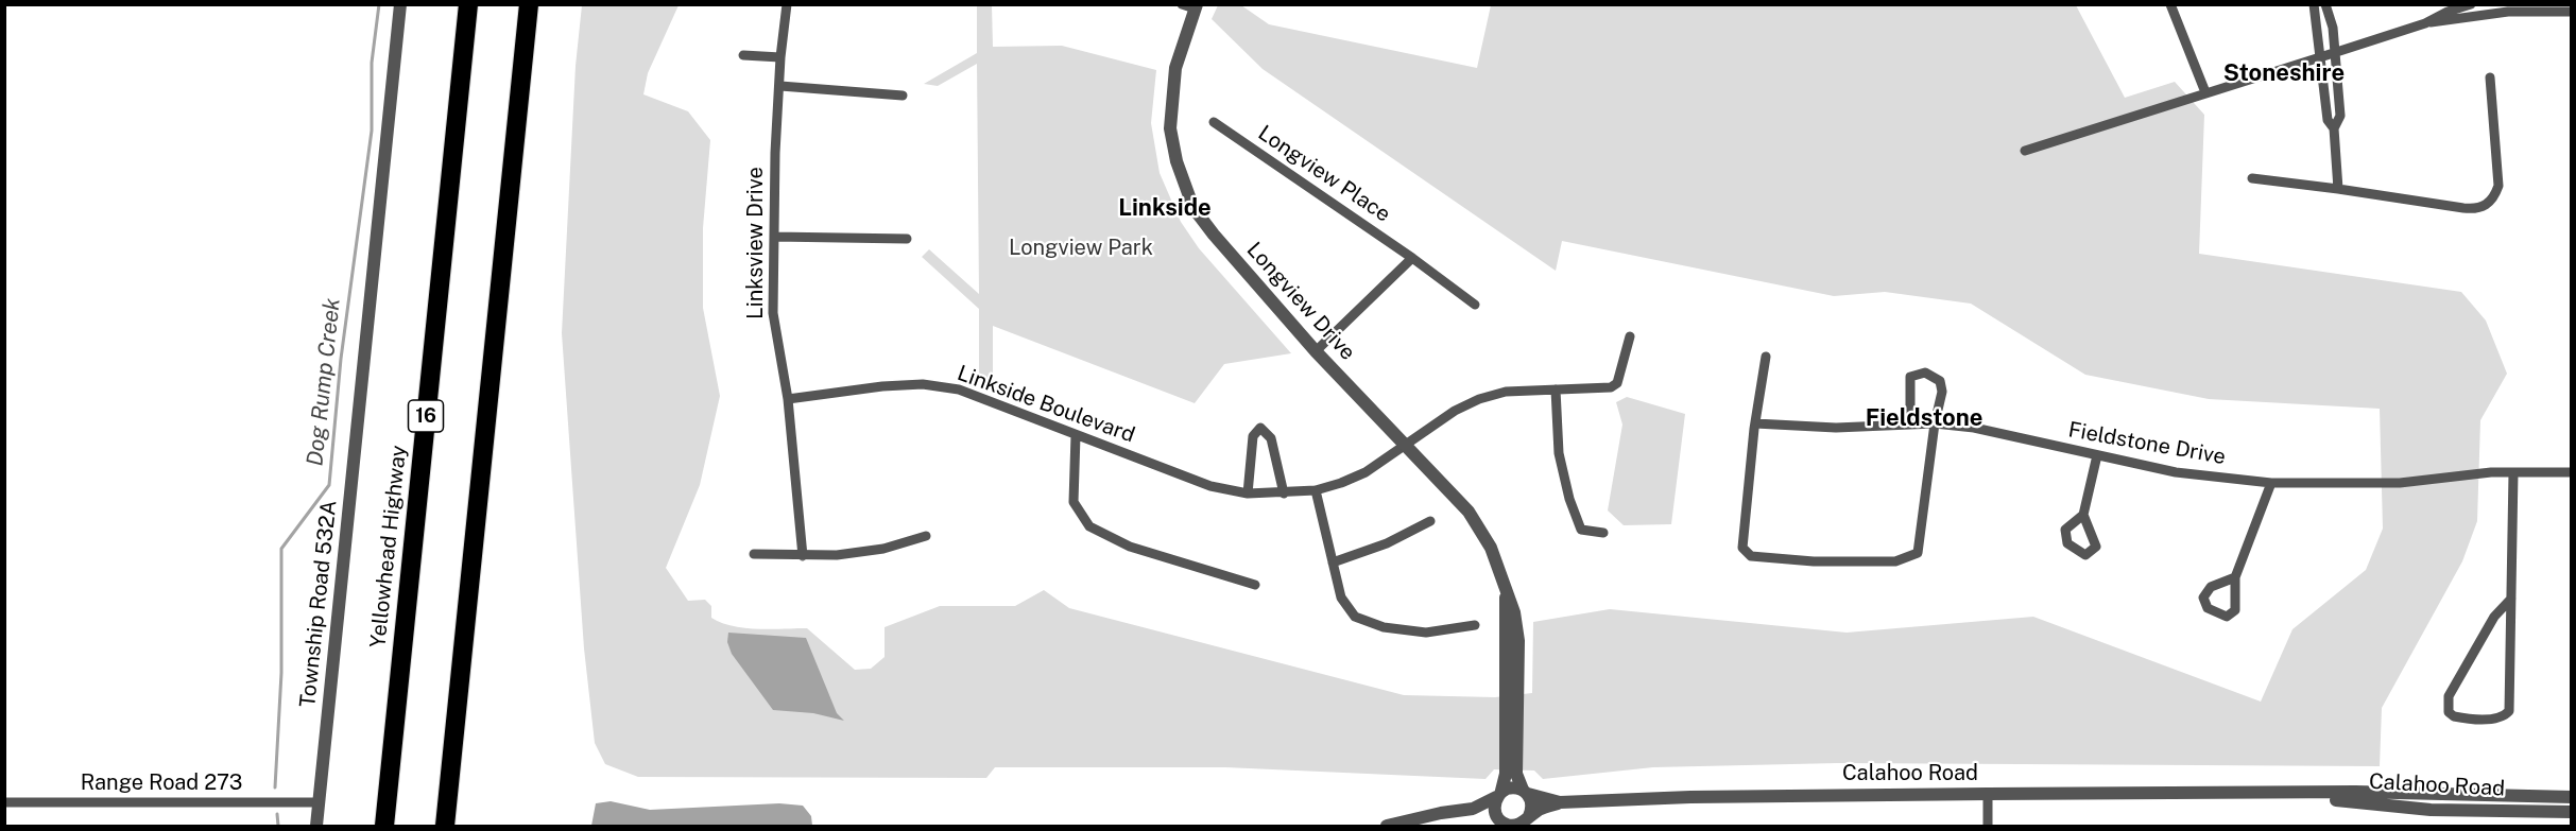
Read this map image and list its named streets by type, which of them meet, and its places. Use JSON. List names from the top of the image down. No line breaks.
{"streets":{"highway":["16","Yellowhead Highway"],"street":["Longview Place","Linksview Drive","Longview Drive","Linkside Boulevard","Fieldstone Drive","Township Road 532A","Calahoo Road","Range Road 273"]},"crossings":[["Linksview Drive","Linkside Boulevard"],["Longview Drive","Linkside Boulevard"],["Longview Drive","Calahoo Road"],["Township Road 532A","Range Road 273"]],"districts":["Stoneshire","Linkside","Fieldstone"],"water":["Dog Rump Creek"],"parks":["Longview Park"]}
